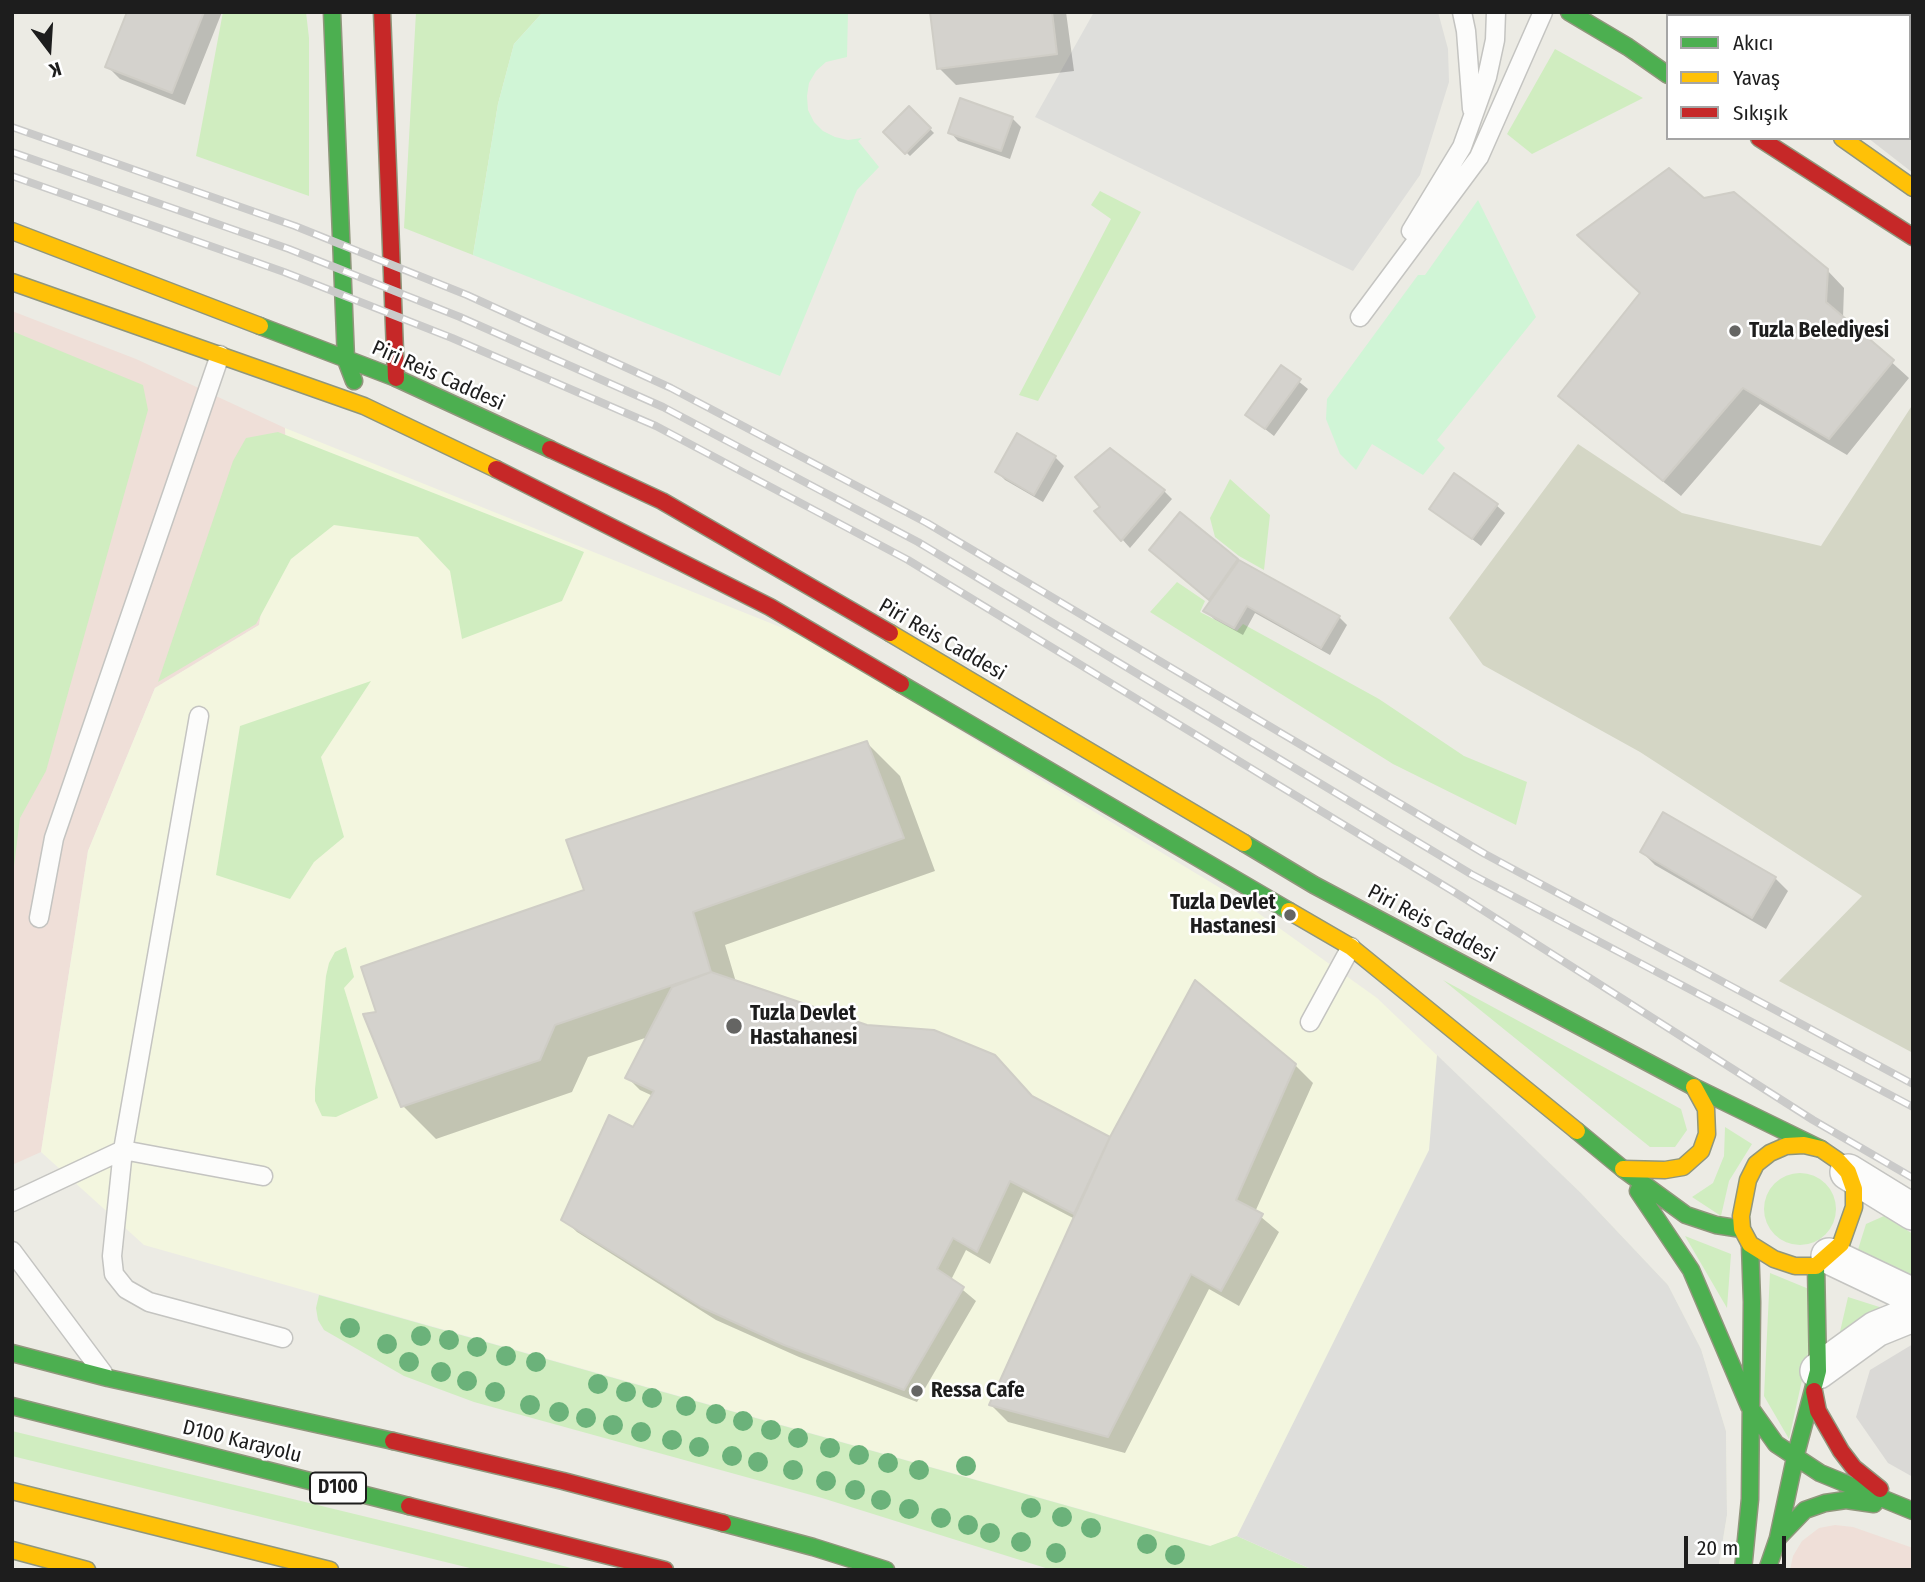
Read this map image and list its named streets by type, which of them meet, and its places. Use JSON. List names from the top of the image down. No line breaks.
{"streets":{"main road":["Piri Reis Caddesi","D100 Karayolu","D100"]},"places":["Tuzla Belediyesi","Tuzla Devlet Hastanesi","Tuzla Devlet Hastahanesi","Ressa Cafe"],"legend":["Akıcı","Yavaş","Sıkışık"],"scale_bar":"20 m","north":"bottom"}
